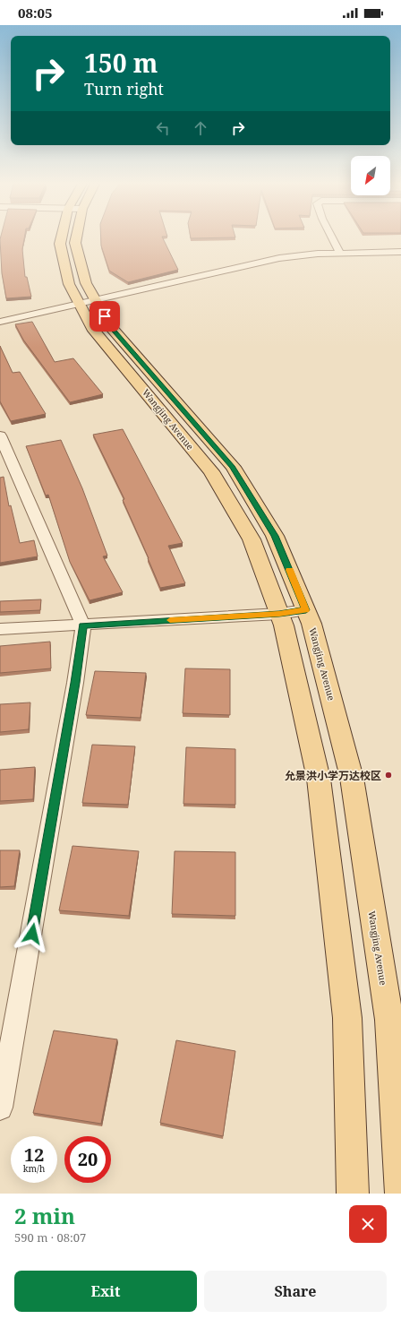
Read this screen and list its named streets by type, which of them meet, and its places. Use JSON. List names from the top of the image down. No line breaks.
{"streets":{"main road":["Wangjing Avenue"]},"places":["允景洪小学万达校区"],"north":"bottom left","page":{"status":"08:05","turn":["150 m","Turn right"],"speed":"12 km/h","limit":"20","heading":["2 min","590 m · 08:07"],"buttons":["Exit","Share"]}}
